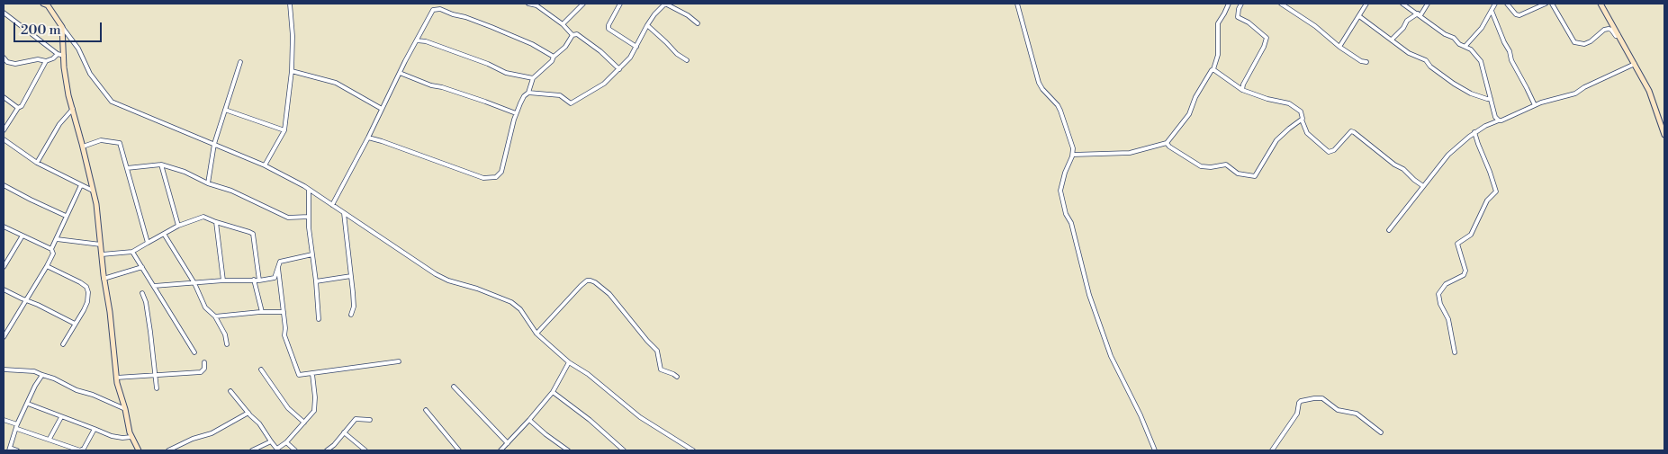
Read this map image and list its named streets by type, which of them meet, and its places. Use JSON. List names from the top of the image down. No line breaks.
{"scale_bar":"200 m"}
